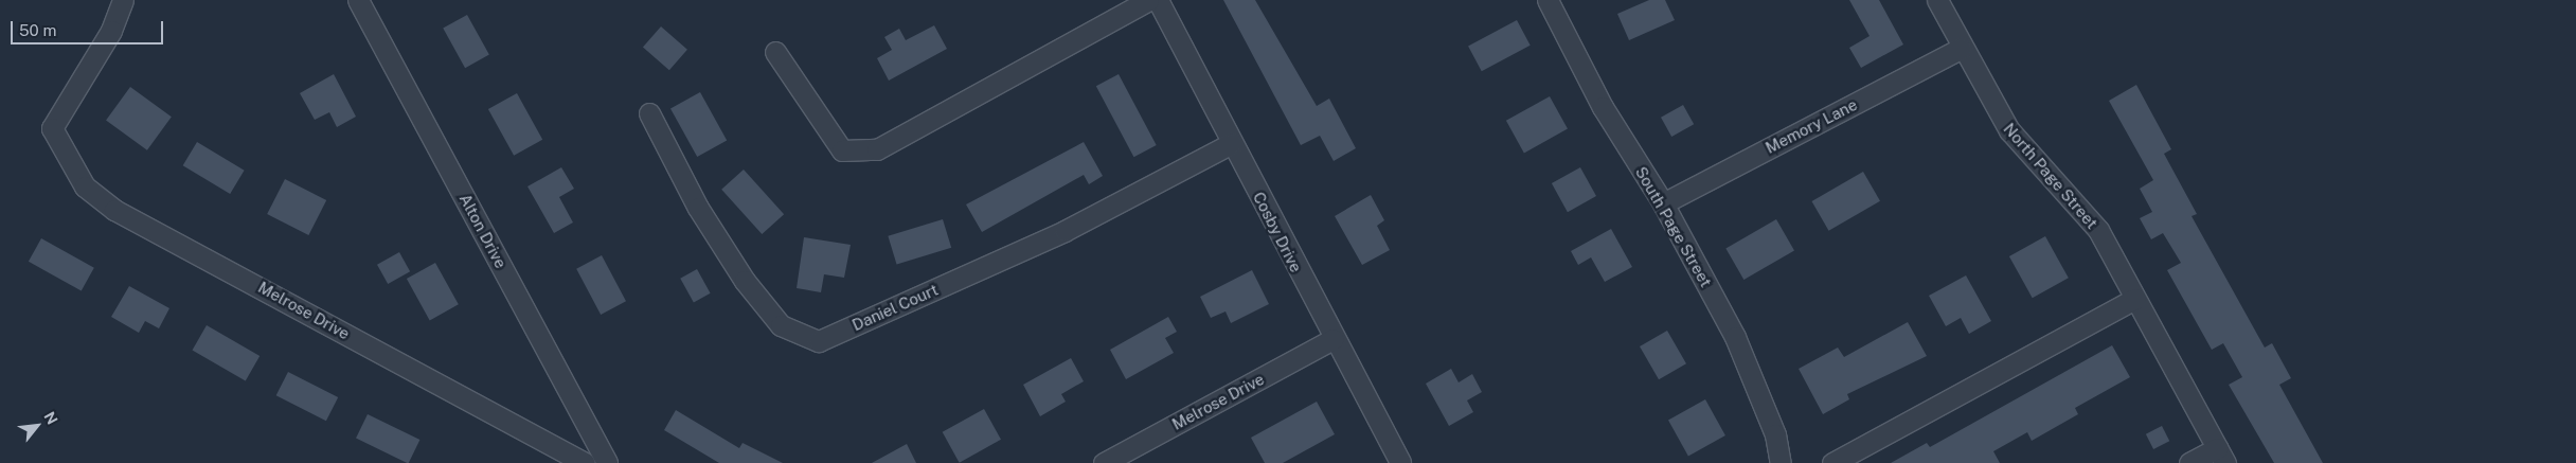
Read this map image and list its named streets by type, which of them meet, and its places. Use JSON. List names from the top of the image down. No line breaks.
{"streets":{"street":["Memory Lane","North Page Street","South Page Street","Alton Drive","Cosby Drive","Daniel Court","Melrose Drive"]},"crossings":[["Memory Lane","North Page Street"],["Memory Lane","South Page Street"],["Cosby Drive","Daniel Court"],["Cosby Drive","Melrose Drive"]],"scale_bar":"50 m","north":"top right"}
